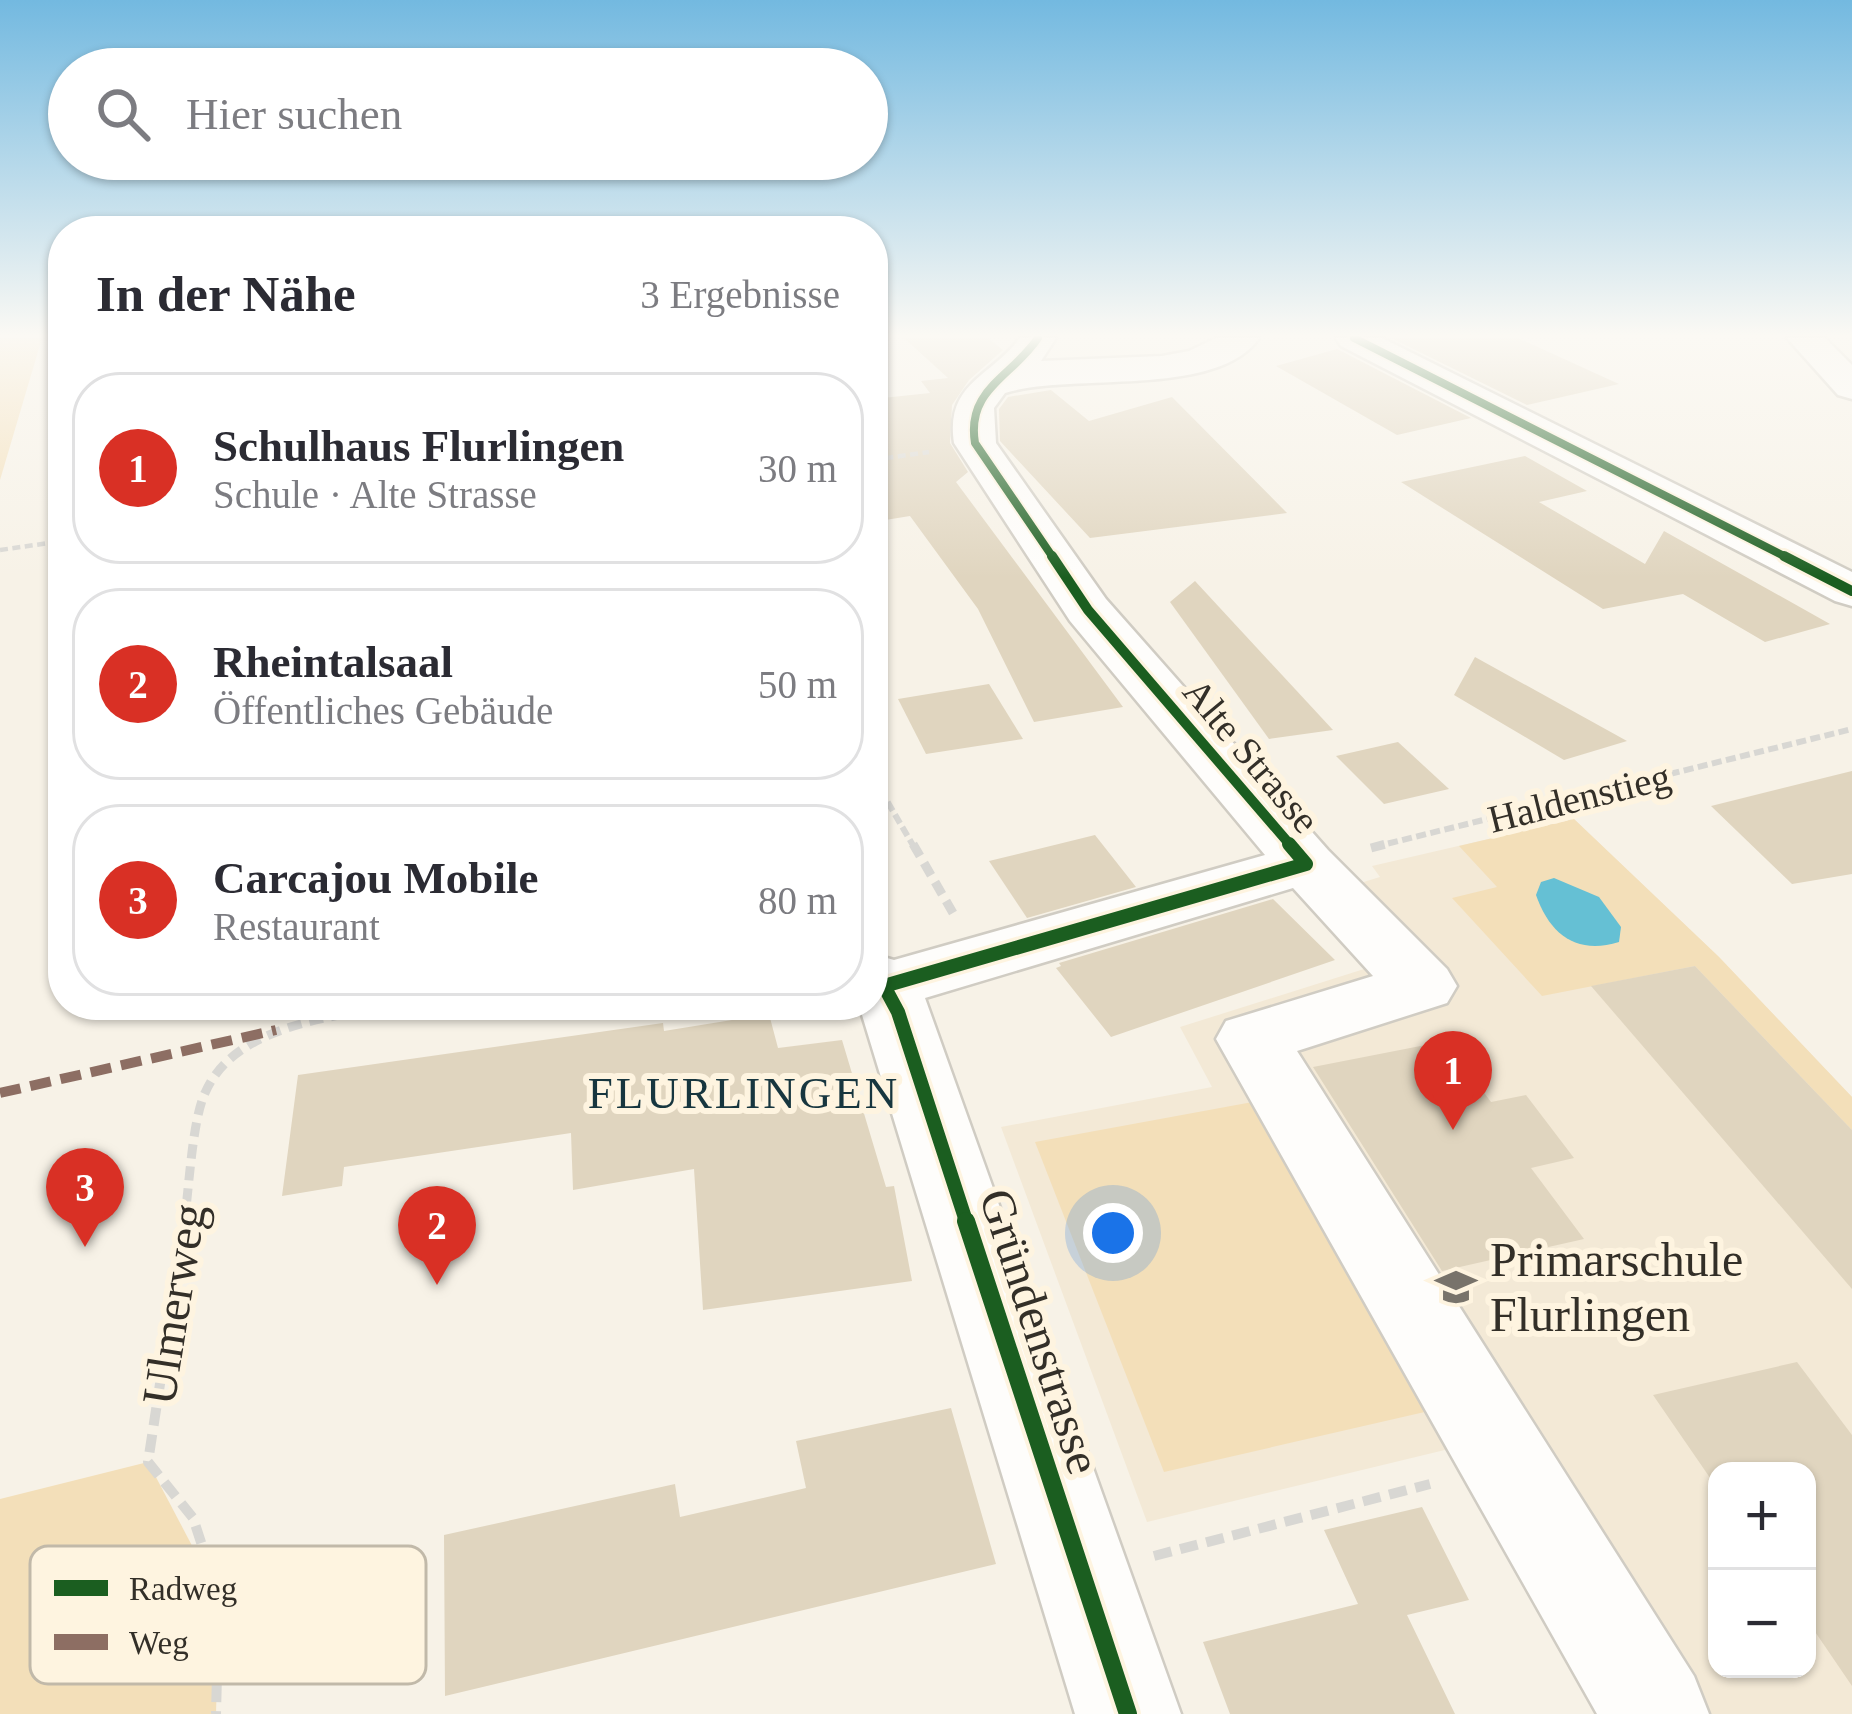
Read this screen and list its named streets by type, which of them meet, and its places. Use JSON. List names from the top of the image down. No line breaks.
{"streets":{"street":["Alte Strasse","Gründenstrasse"],"path":["Haldenstieg","Ulmerweg"]},"crossings":[["Alte Strasse","Haldenstieg"]],"districts":["FLURLINGEN"],"places":{"school or university":["Primarschule Flurlingen"]},"legend":["Radweg","Weg"],"page":{"search":"Hier suchen","heading":["In der Nähe","3 Ergebnisse"],"list":[{"mark":"1","name":"Schulhaus Flurlingen","note":"Schule · Alte Strasse","value":"30 m"},{"mark":"2","name":"Rheintalsaal","note":"Öffentliches Gebäude","value":"50 m"},{"mark":"3","name":"Carcajou Mobile","note":"Restaurant","value":"80 m"}],"pins":["1","3","2"],"map_buttons":["+","−"]}}
